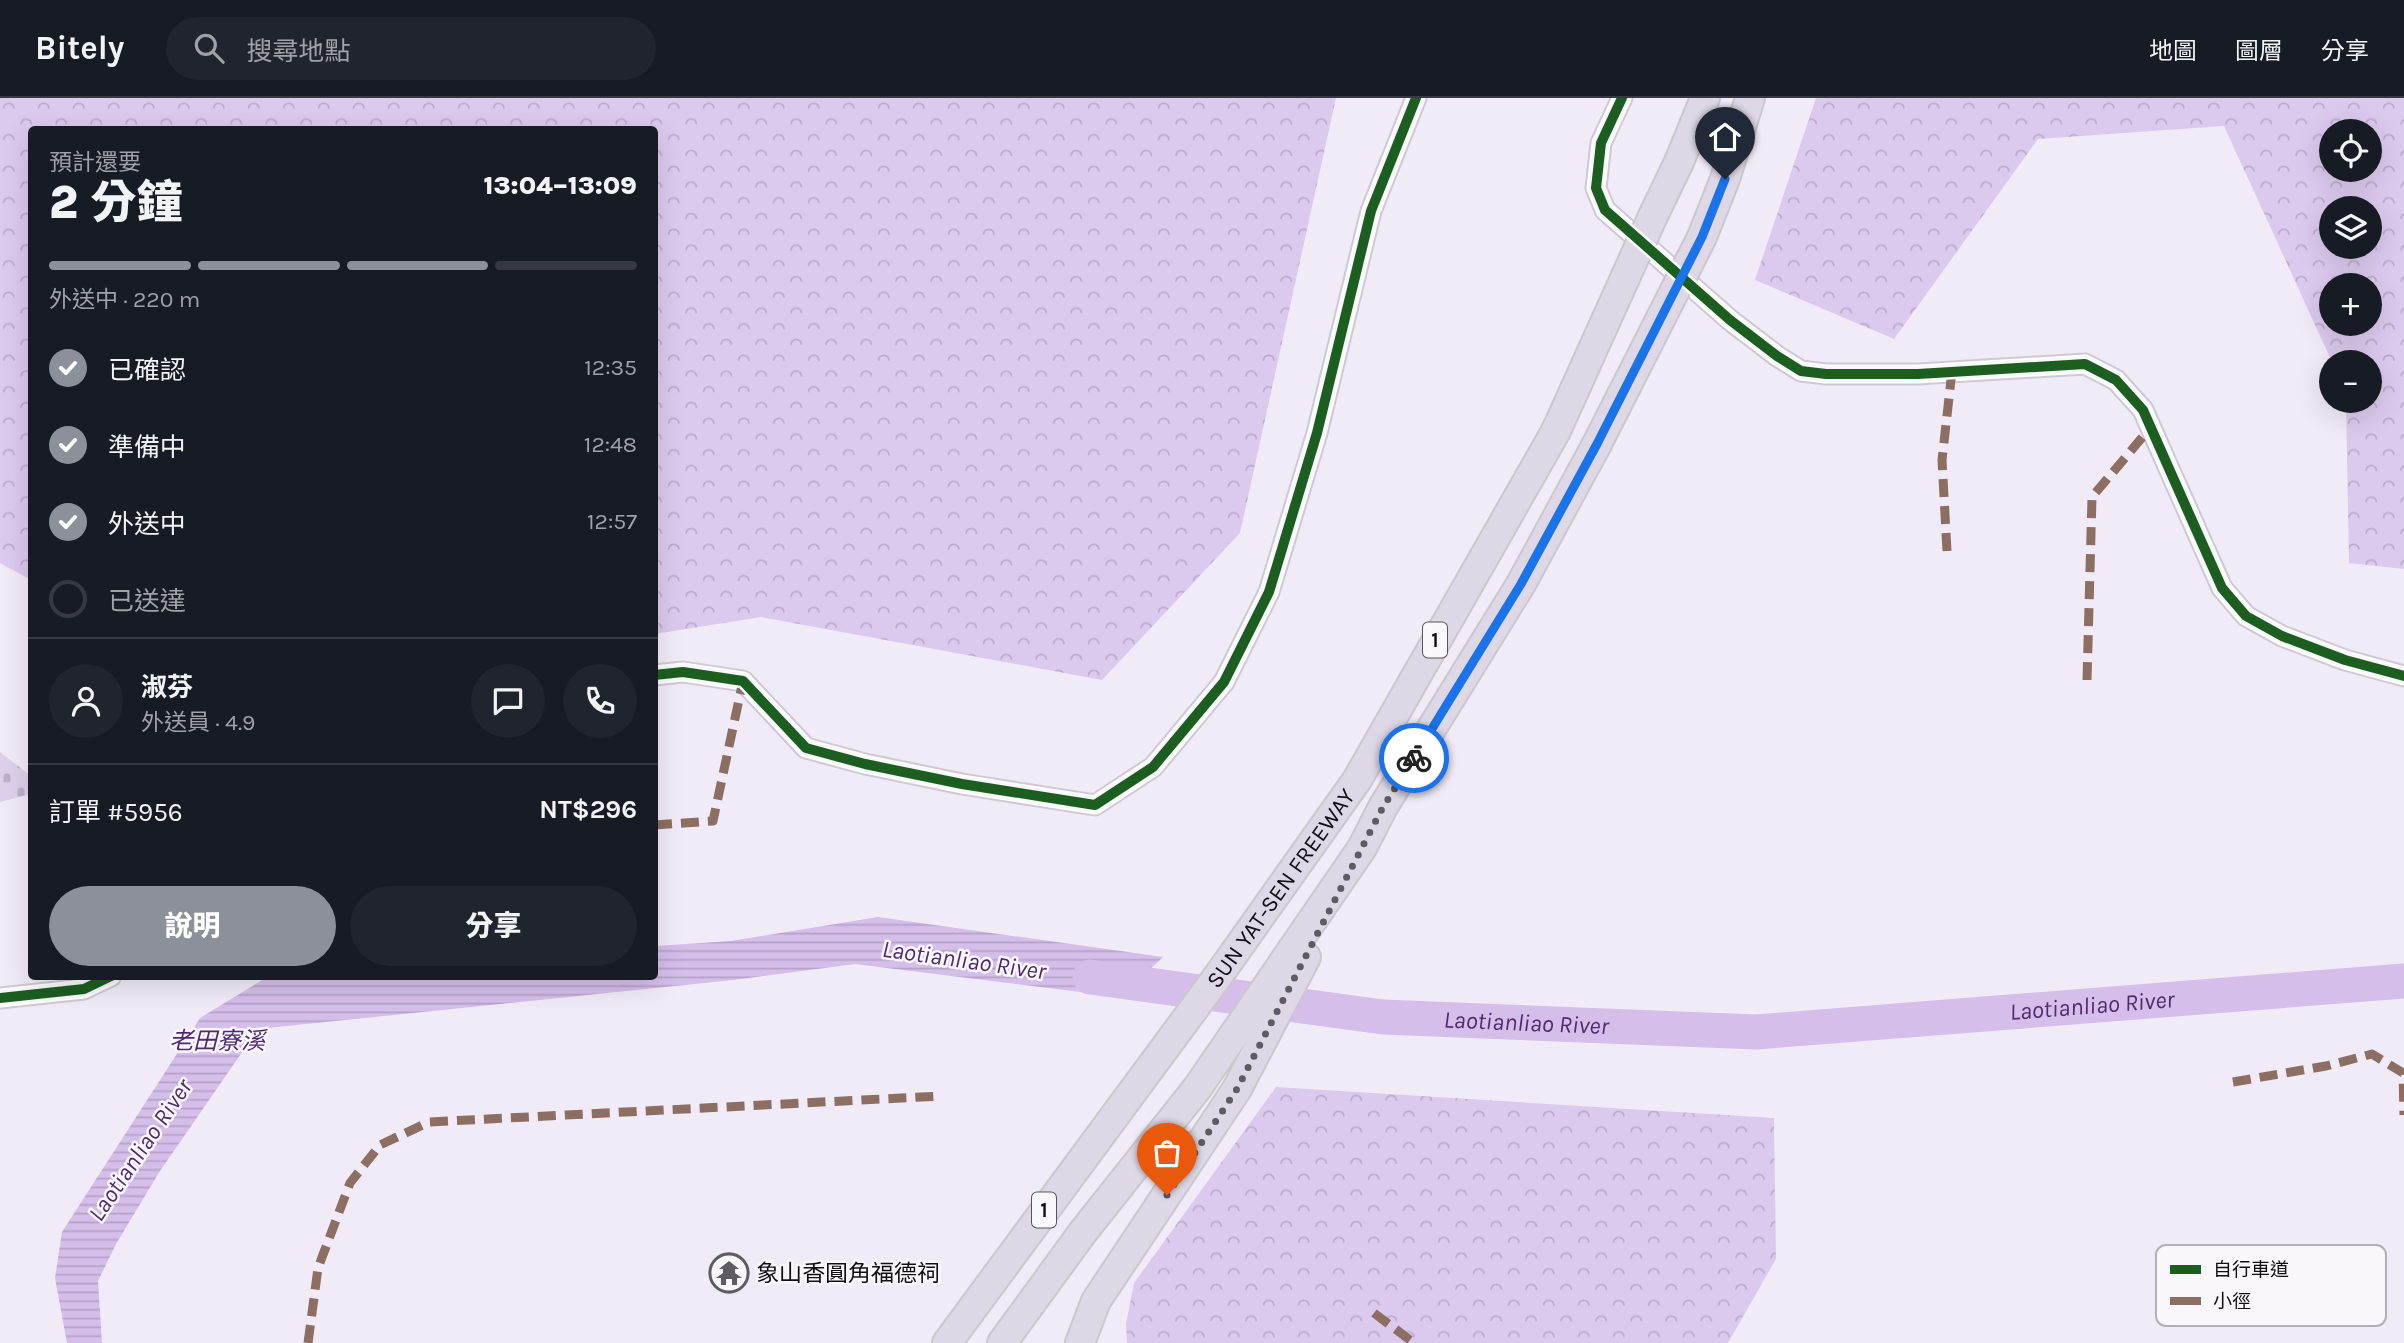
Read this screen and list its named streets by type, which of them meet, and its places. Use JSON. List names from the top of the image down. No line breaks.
{"streets":{"highway":["1","SUN YAT-SEN FREEWAY"]},"water":["Laotianliao River","老田寮溪"],"places":{"temple":["象山香圓角福德祠"]},"legend":["自行車道","小徑"],"page":{"header":"Bitely","search":"搜尋地點","nav":["地圖","圖層","分享"],"map_buttons":["+","−"],"heading":["2 分鐘","預計還要","13:04–13:09"],"panel":["淑芬","外送員 · 4.9","訂單 #5956","NT$296"],"bar":"外送中 · 220 m","list":[["已確認","12:35"],["準備中","12:48"],["外送中","12:57"],"已送達"],"buttons":["說明","分享"]}}
